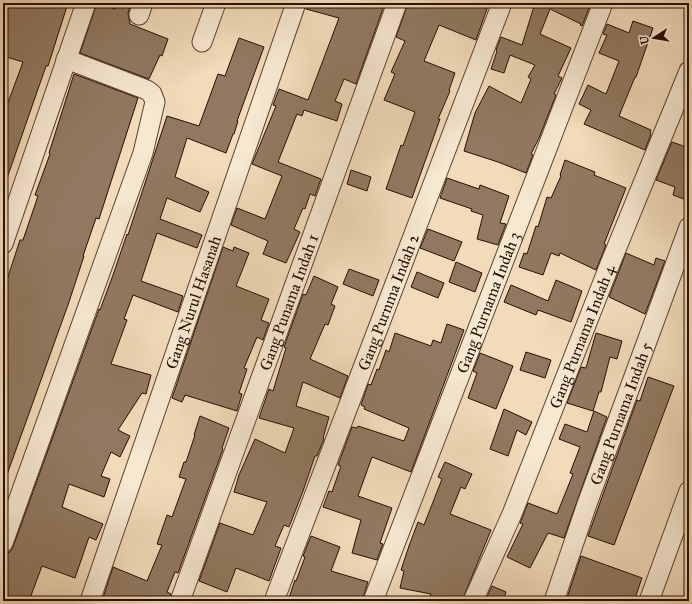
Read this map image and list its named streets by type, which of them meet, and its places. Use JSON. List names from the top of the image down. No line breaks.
{"streets":{"street":["Gang Nurul Hasanah","Gang Punama Indah 1","Gang Purnma Indah 2","Gang Purnama Indah 3","Gang Purnama Indah 4","Gang Purnama Indah 5"]},"north":"left"}
